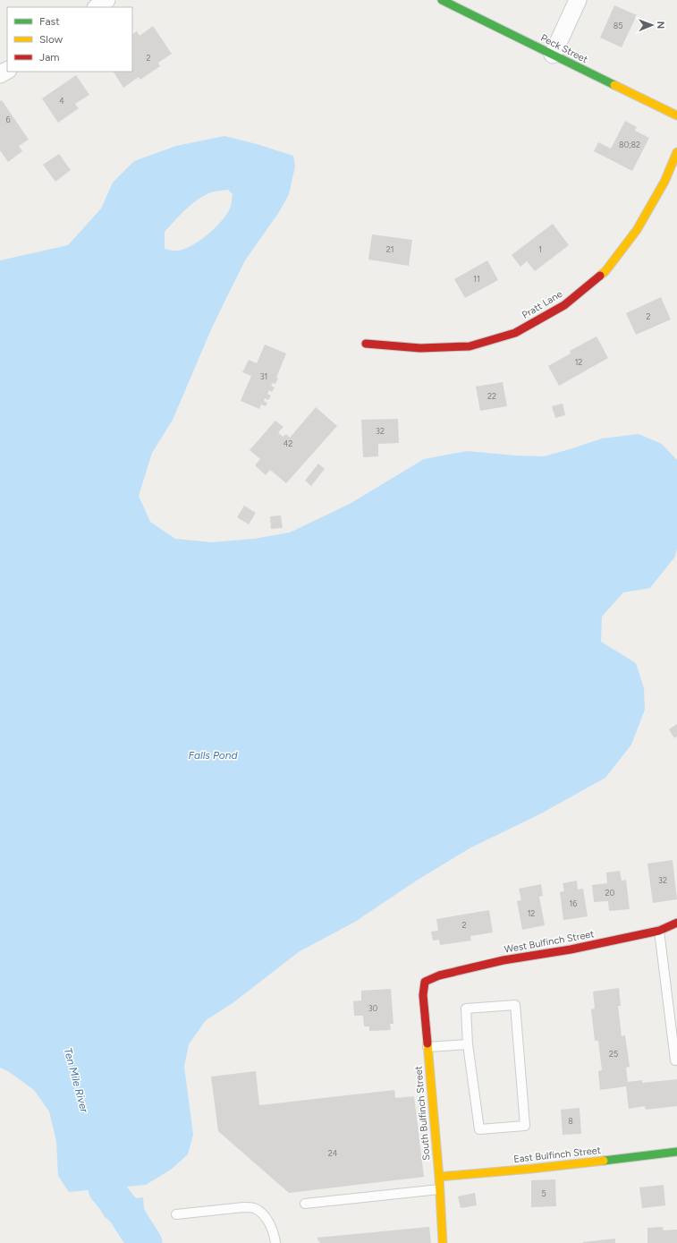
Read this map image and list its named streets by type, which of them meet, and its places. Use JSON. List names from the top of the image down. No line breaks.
{"streets":{"street":["Peck Street","Pratt Lane","West Bulfinch Street","South Bulfinch Street","East Bulfinch Street"]},"crossings":[["West Bulfinch Street","South Bulfinch Street"],["South Bulfinch Street","East Bulfinch Street"]],"water":["Falls Pond","Ten Mile River"],"house_numbers":["85","2","4","6","80;82","21","1","11","2","12","31","22","32","42","32","20","16","12","2","30","25","8","24","5"],"legend":["Fast","Slow","Jam"],"north":"right"}
